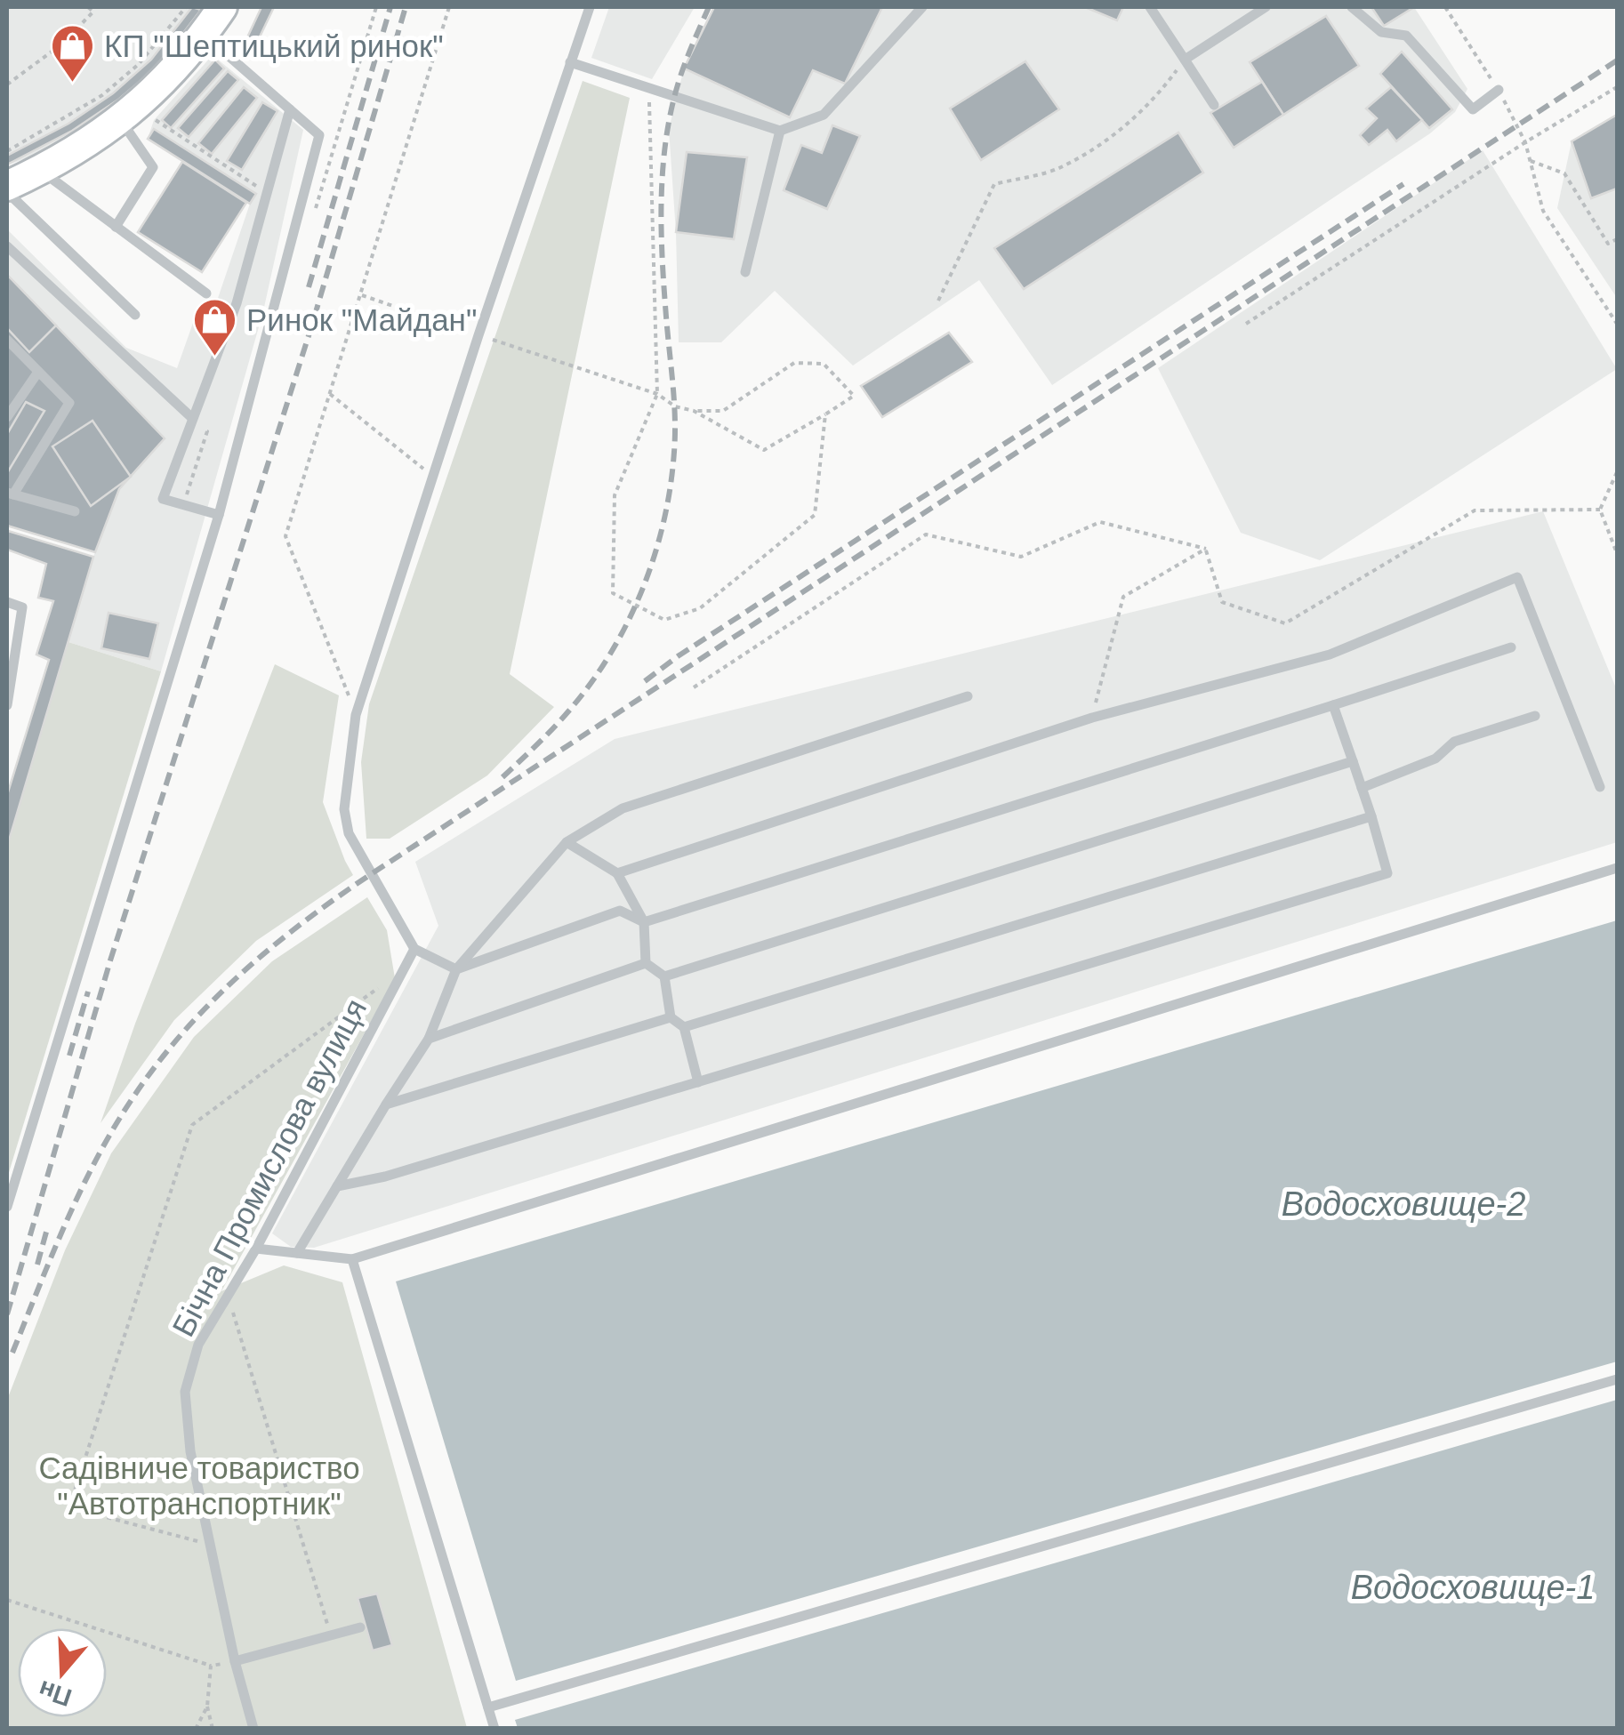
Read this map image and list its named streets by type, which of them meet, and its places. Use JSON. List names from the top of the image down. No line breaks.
{"streets":{"lane":["Бічна Промислова вулиця"]},"water":["Водосховище-2","Водосховище-1"],"parks":["Садівниче товариство \"Автотранспортник\""],"places":{"shop":["КП \"Шептицький ринок\"","Ринок \"Майдан\""]},"north":"bottom"}
